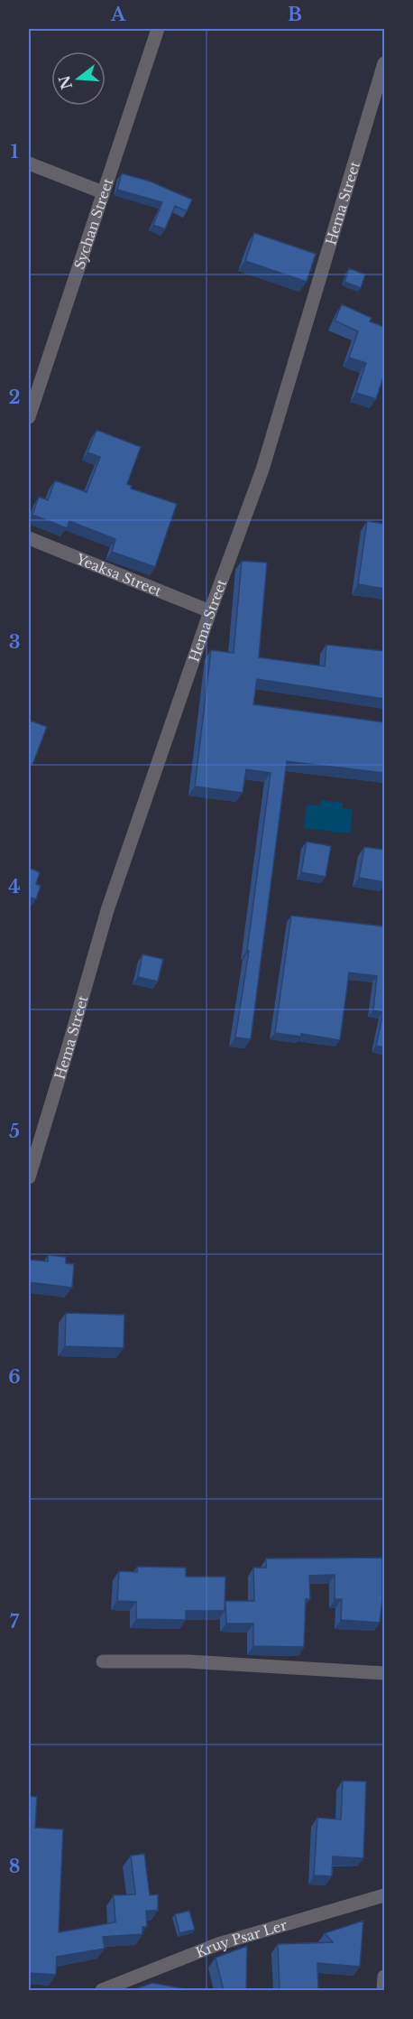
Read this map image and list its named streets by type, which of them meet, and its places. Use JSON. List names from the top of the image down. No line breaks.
{"streets":{"street":["Hema Street","Sychan Street","Yeaksa Street","Kruy Psar Ler"]},"crossings":[["Hema Street","Yeaksa Street"]],"north":"left","grid":{"columns":["A","B"],"rows":["1","2","3","4","5","6","7","8"]}}
